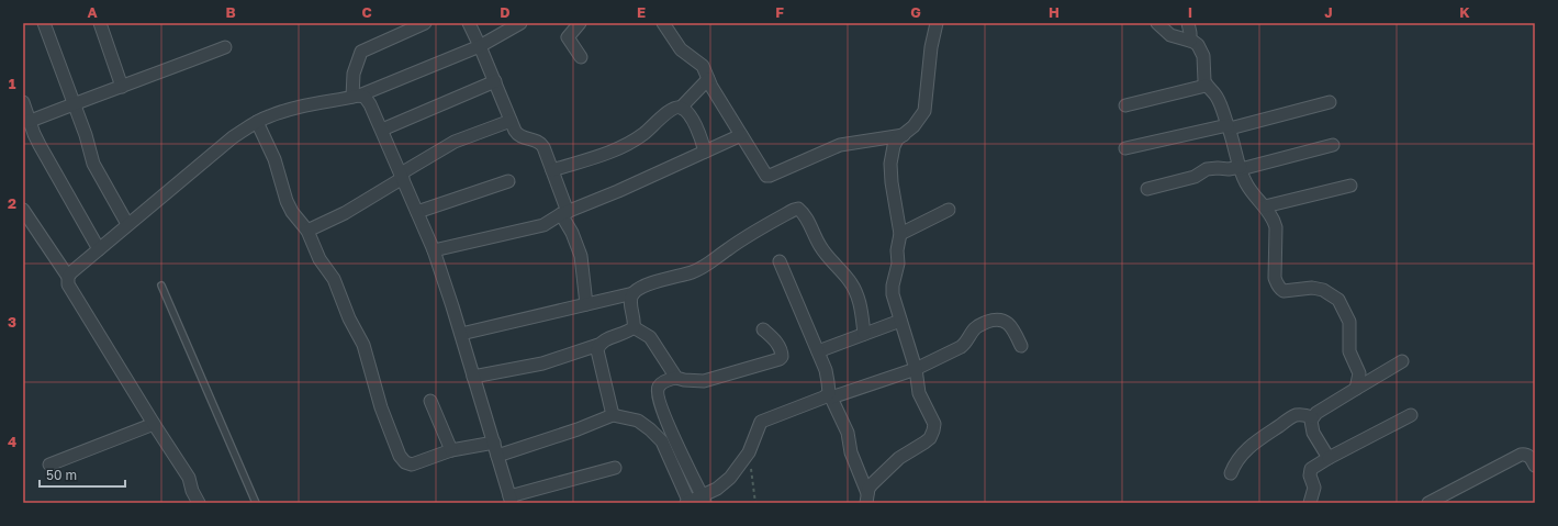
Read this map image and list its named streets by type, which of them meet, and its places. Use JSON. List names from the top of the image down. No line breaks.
{"scale_bar":"50 m","grid":{"columns":["A","B","C","D","E","F","G","H","I","J","K"],"rows":["1","2","3","4"]}}
